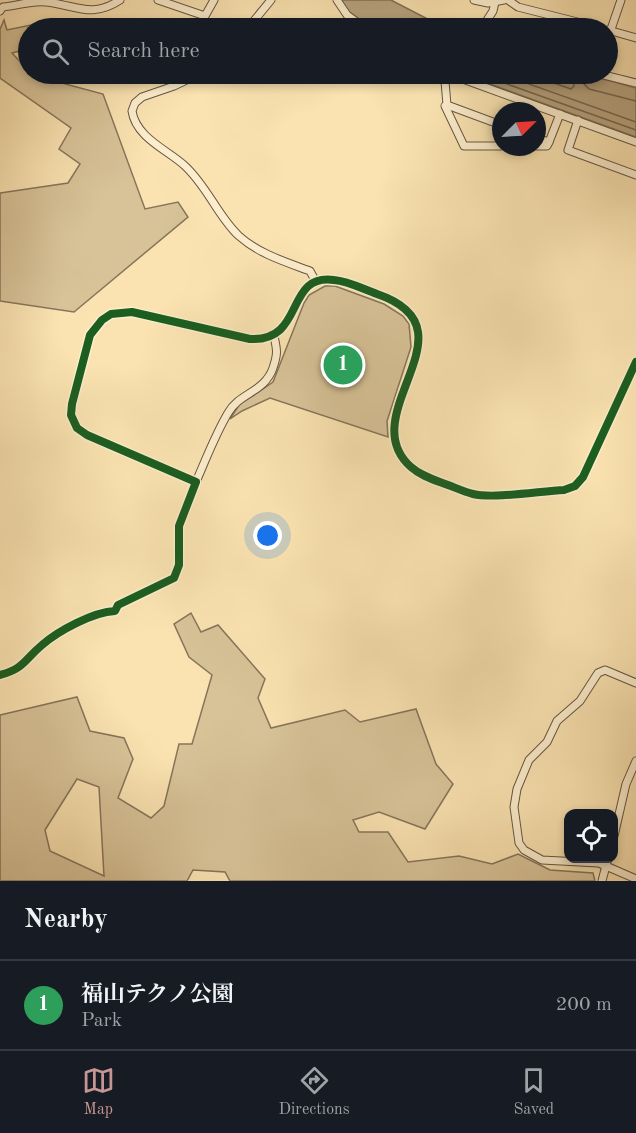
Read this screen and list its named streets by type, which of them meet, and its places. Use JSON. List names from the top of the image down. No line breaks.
{"north":"top right","page":{"search":"Search here","pins":"1","heading":"Nearby","list":[{"mark":"1","name":"福山テクノ公園","note":"Park","value":"200 m"}],"nav":["Map","Directions","Saved"]}}
